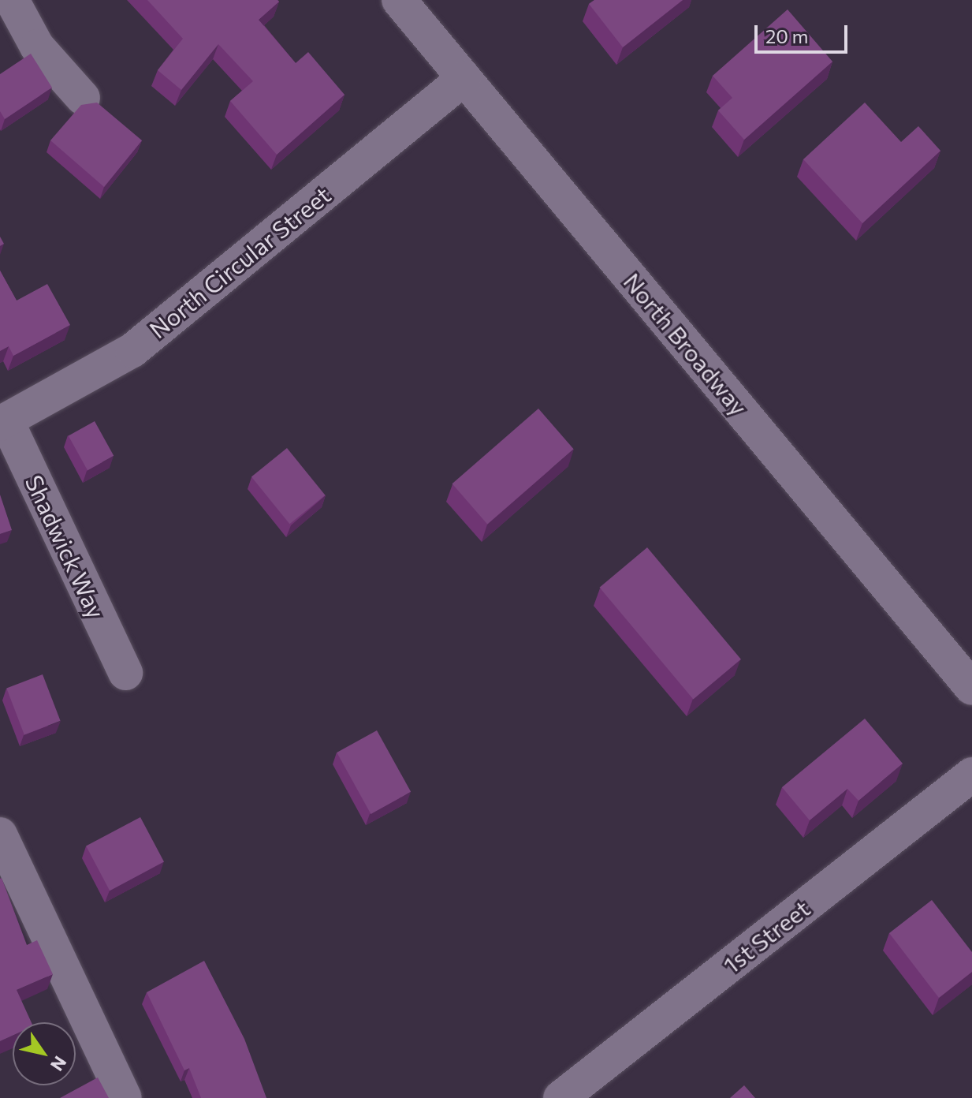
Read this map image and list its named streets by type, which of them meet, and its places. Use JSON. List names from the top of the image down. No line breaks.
{"streets":{"street":["North Circular Street","North Broadway","Shadwick Way","1st Street"]},"crossings":[["North Circular Street","North Broadway"],["North Circular Street","Shadwick Way"]],"scale_bar":"20 m","north":"bottom right"}
